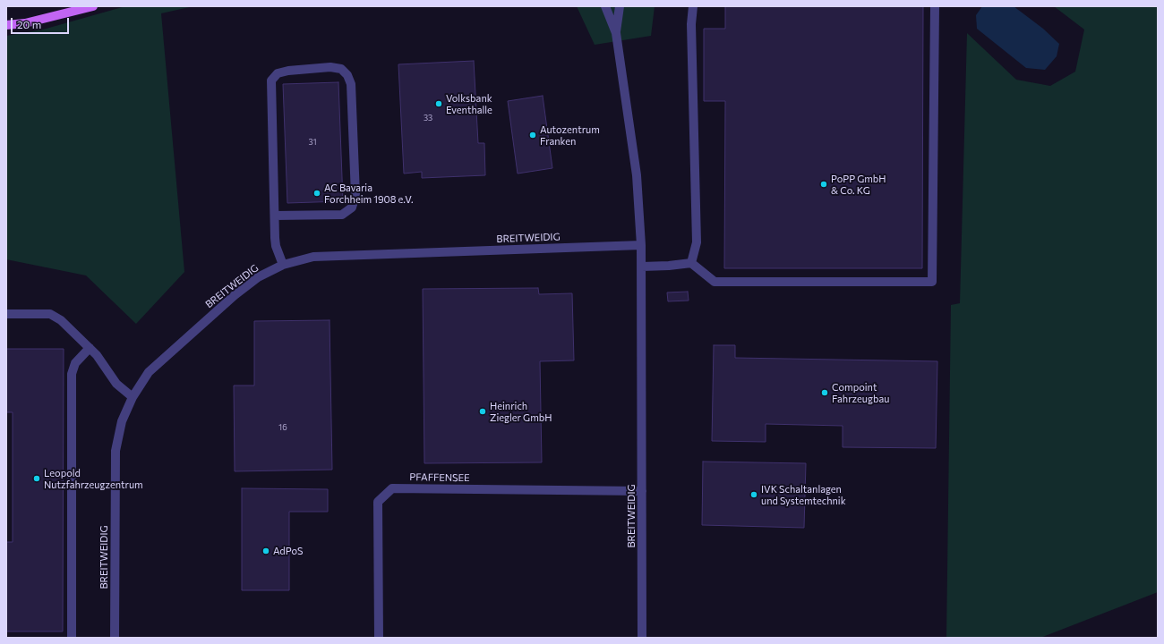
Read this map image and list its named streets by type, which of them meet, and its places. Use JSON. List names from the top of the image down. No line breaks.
{"streets":{"street":["BREITWEIDIG","PFAFFENSEE"]},"crossings":[["BREITWEIDIG","PFAFFENSEE"]],"places":["Volksbank Eventhalle","Autozentrum Franken","PoPP GmbH & Co. KG","AC Bavaria Forchheim 1908 e.V.","Compoint Fahrzeugbau","Heinrich Ziegler GmbH","Leopold Nutzfahrzeugzentrum","IVK Schaltanlagen und Systemtechnik","AdPoS"],"house_numbers":["33","31","16"],"scale_bar":"20 m"}
